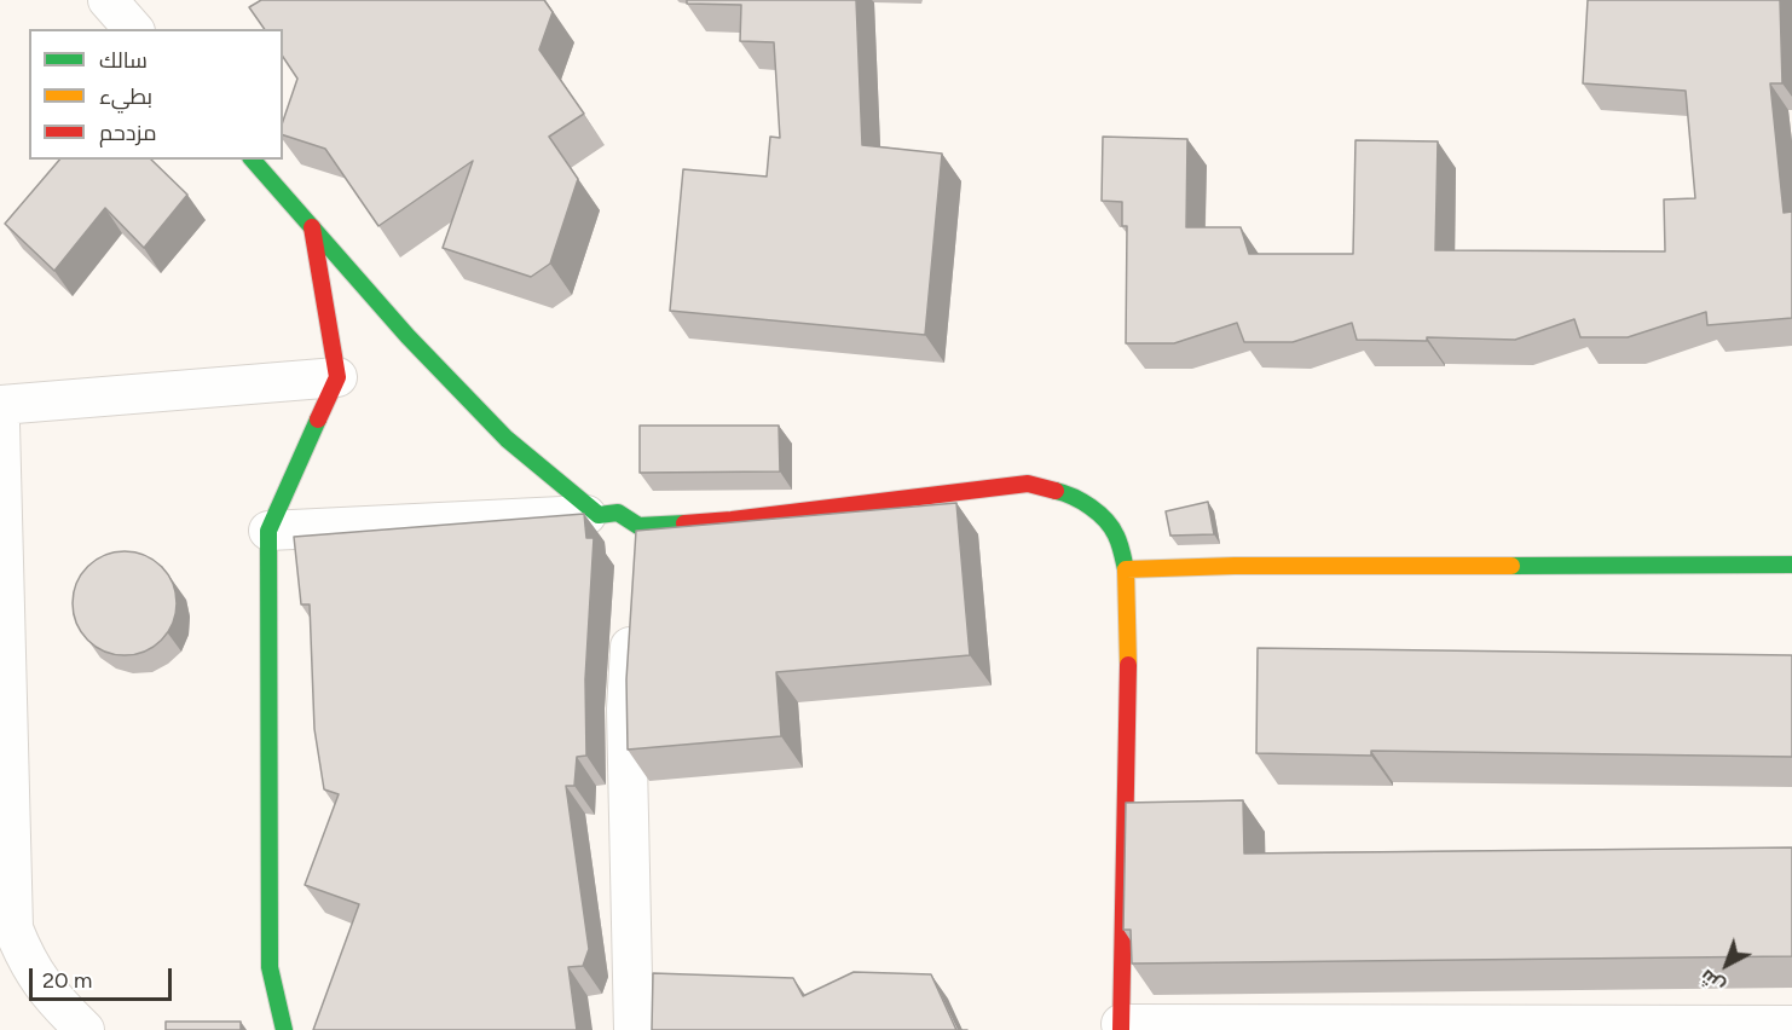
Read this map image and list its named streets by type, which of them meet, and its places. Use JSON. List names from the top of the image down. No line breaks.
{"legend":["سالك","بطيء","مزدحم"],"scale_bar":"20 m","north":"bottom left"}
